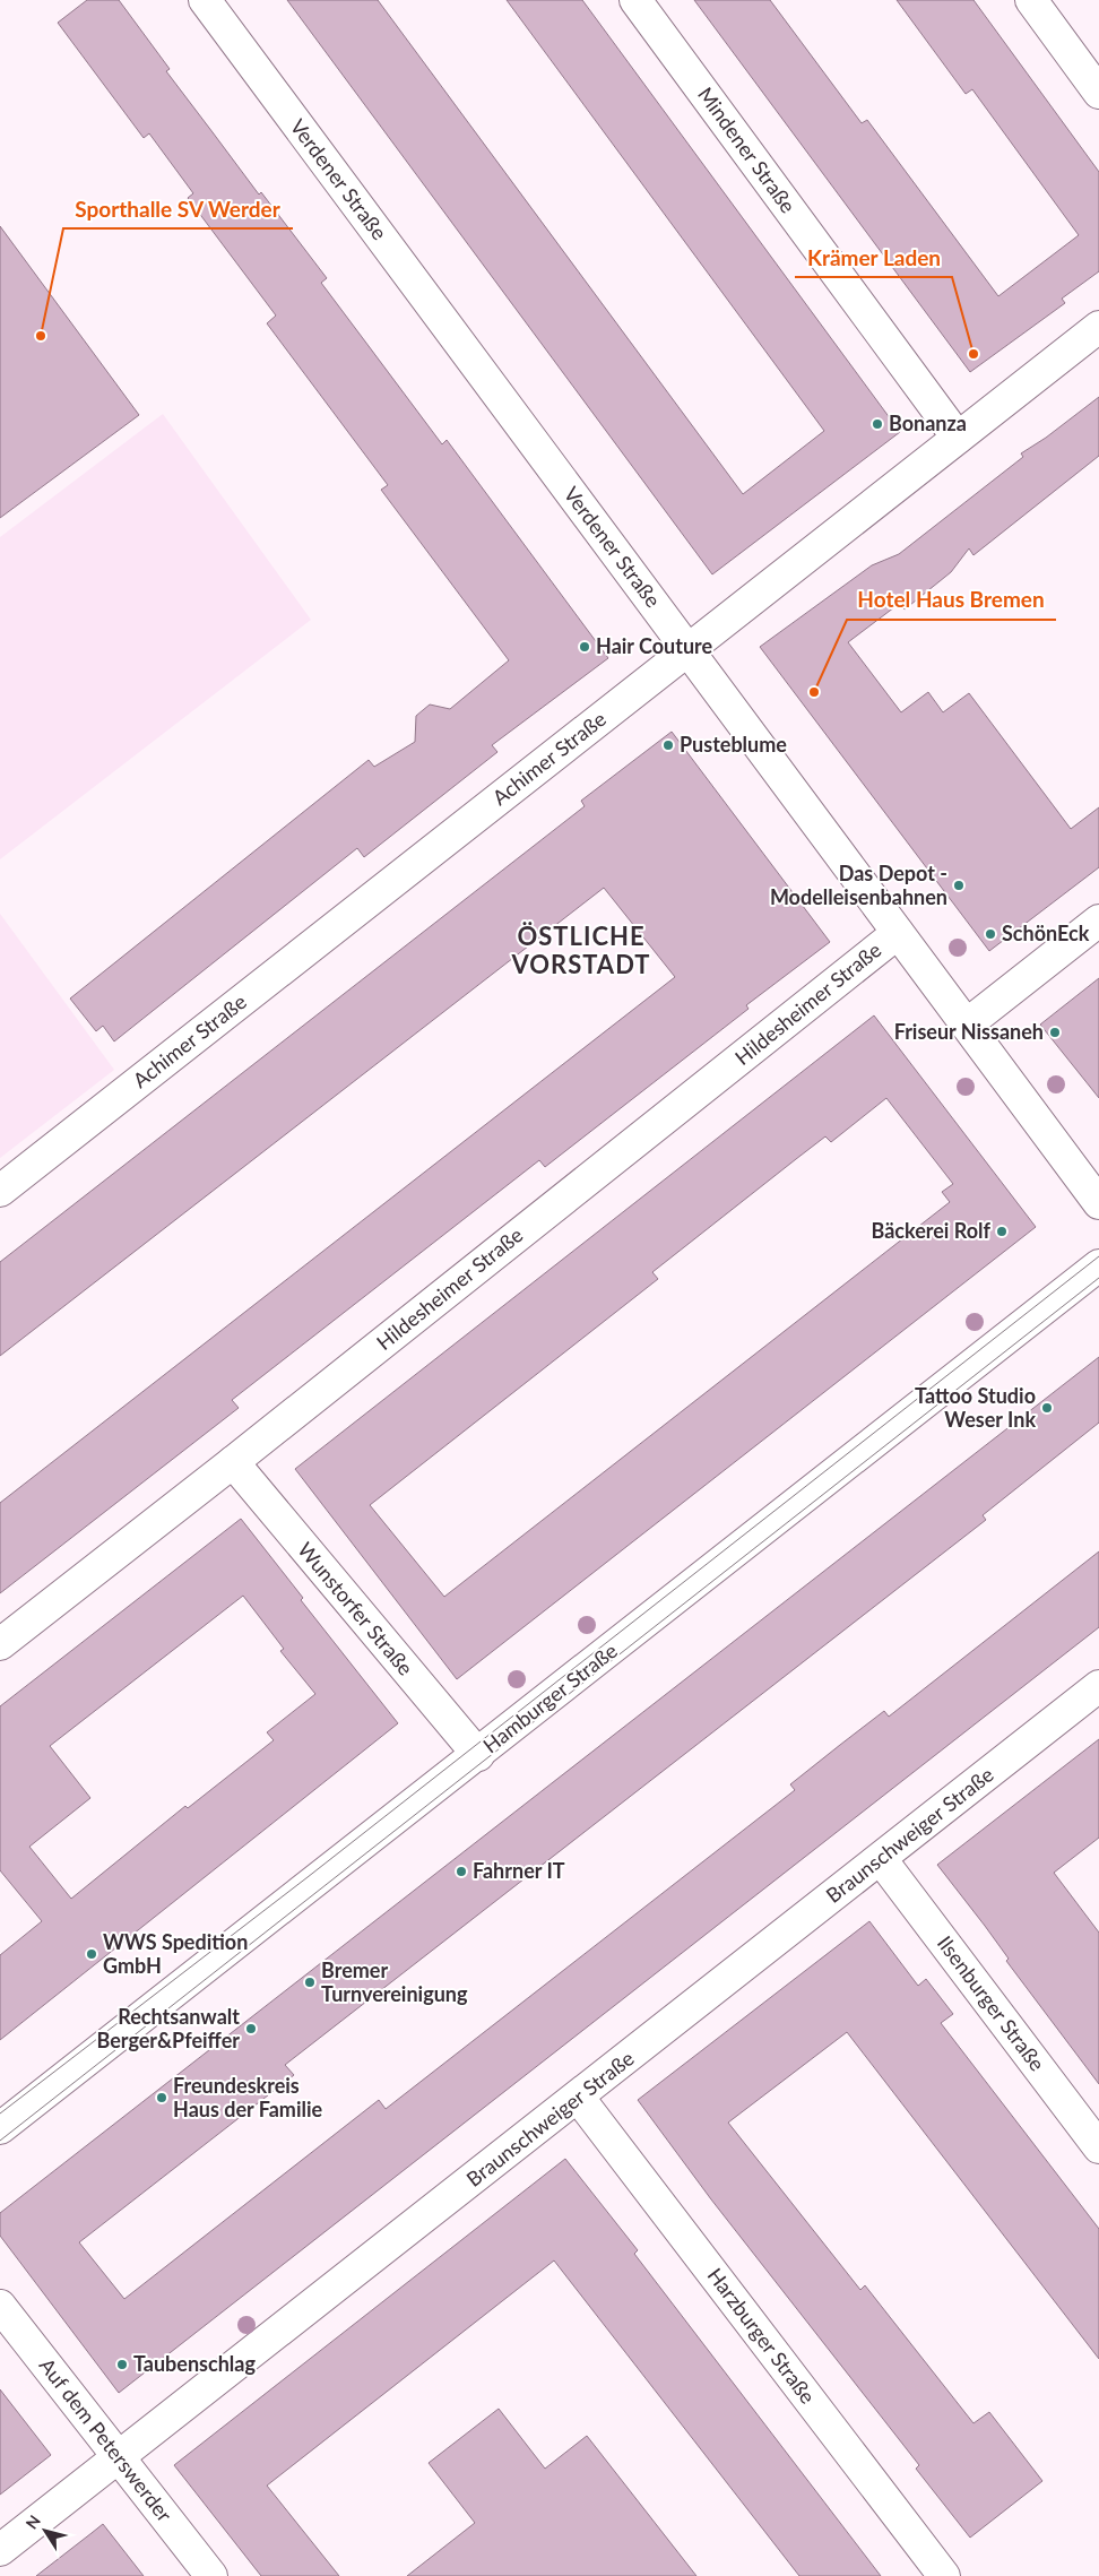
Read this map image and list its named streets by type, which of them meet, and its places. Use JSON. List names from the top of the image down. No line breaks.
{"streets":{"street":["Mindener Straße","Verdener Straße","Achimer Straße","Hildesheimer Straße","Wunstorfer Straße","Hamburger Straße","Braunschweiger Straße","Ilsenburger Straße","Harzburger Straße","Auf dem Peterswerder"]},"crossings":[["Mindener Straße","Achimer Straße"],["Verdener Straße","Achimer Straße"],["Verdener Straße","Hildesheimer Straße"],["Hildesheimer Straße","Wunstorfer Straße"],["Wunstorfer Straße","Hamburger Straße"],["Braunschweiger Straße","Ilsenburger Straße"],["Braunschweiger Straße","Harzburger Straße"],["Braunschweiger Straße","Auf dem Peterswerder"]],"districts":["ÖSTLICHE VORSTADT"],"places":["Sporthalle SV Werder","Krämer Laden","Bonanza","Hair Couture","Hotel Haus Bremen","Pusteblume","Das Depot - Modelleisenbahnen","SchönEck","Friseur Nissaneh","Bäckerei Rolf","Tattoo Studio Weser Ink","Fahrner IT","WWS Spedition GmbH","Bremer Turnvereinigung","Rechtsanwalt Berger&Pfeiffer","Freundeskreis Haus der Familie","Taubenschlag"],"north":"top left"}
